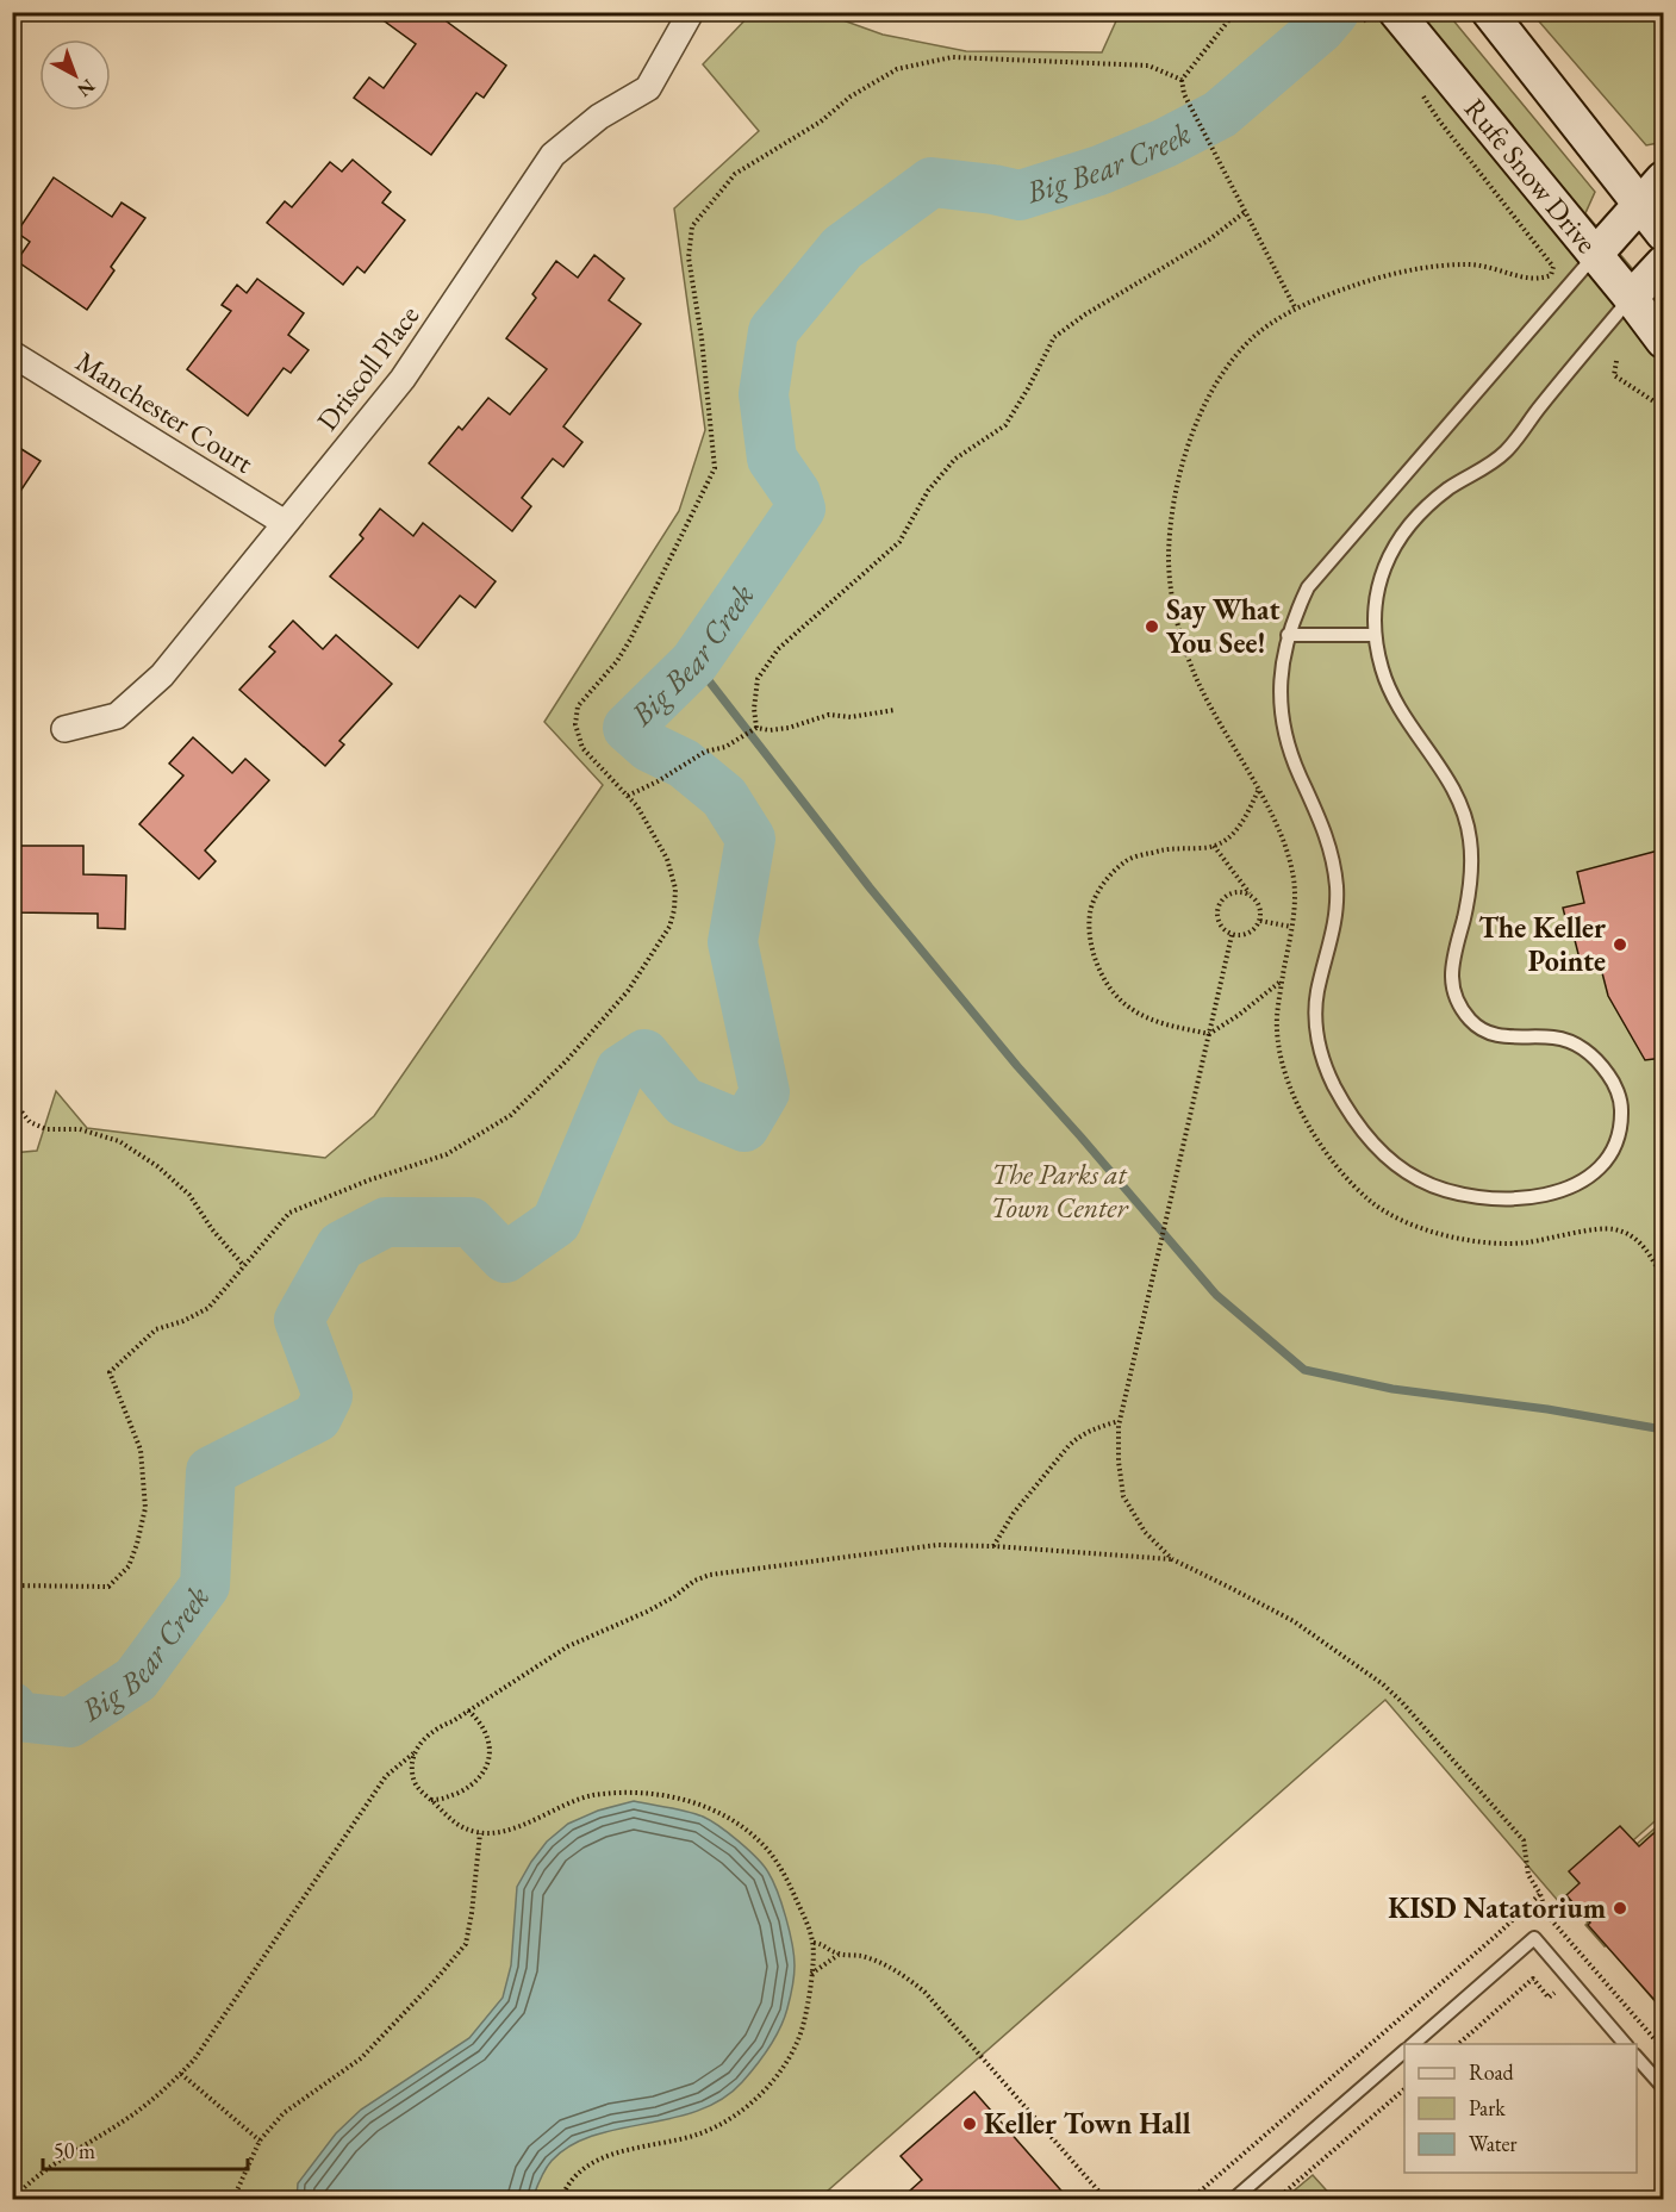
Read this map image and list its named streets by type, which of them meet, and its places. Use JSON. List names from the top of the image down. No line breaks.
{"streets":{"main road":["Rufe Snow Drive"],"street":["Driscoll Place","Manchester Court"]},"crossings":[["Driscoll Place","Manchester Court"]],"water":["Big Bear Creek"],"parks":["The Parks at Town Center"],"places":["Say What You See!","The Keller Pointe","KISD Natatorium","Keller Town Hall"],"legend":["Road","Park","Water"],"scale_bar":"50 m","north":"bottom right"}
